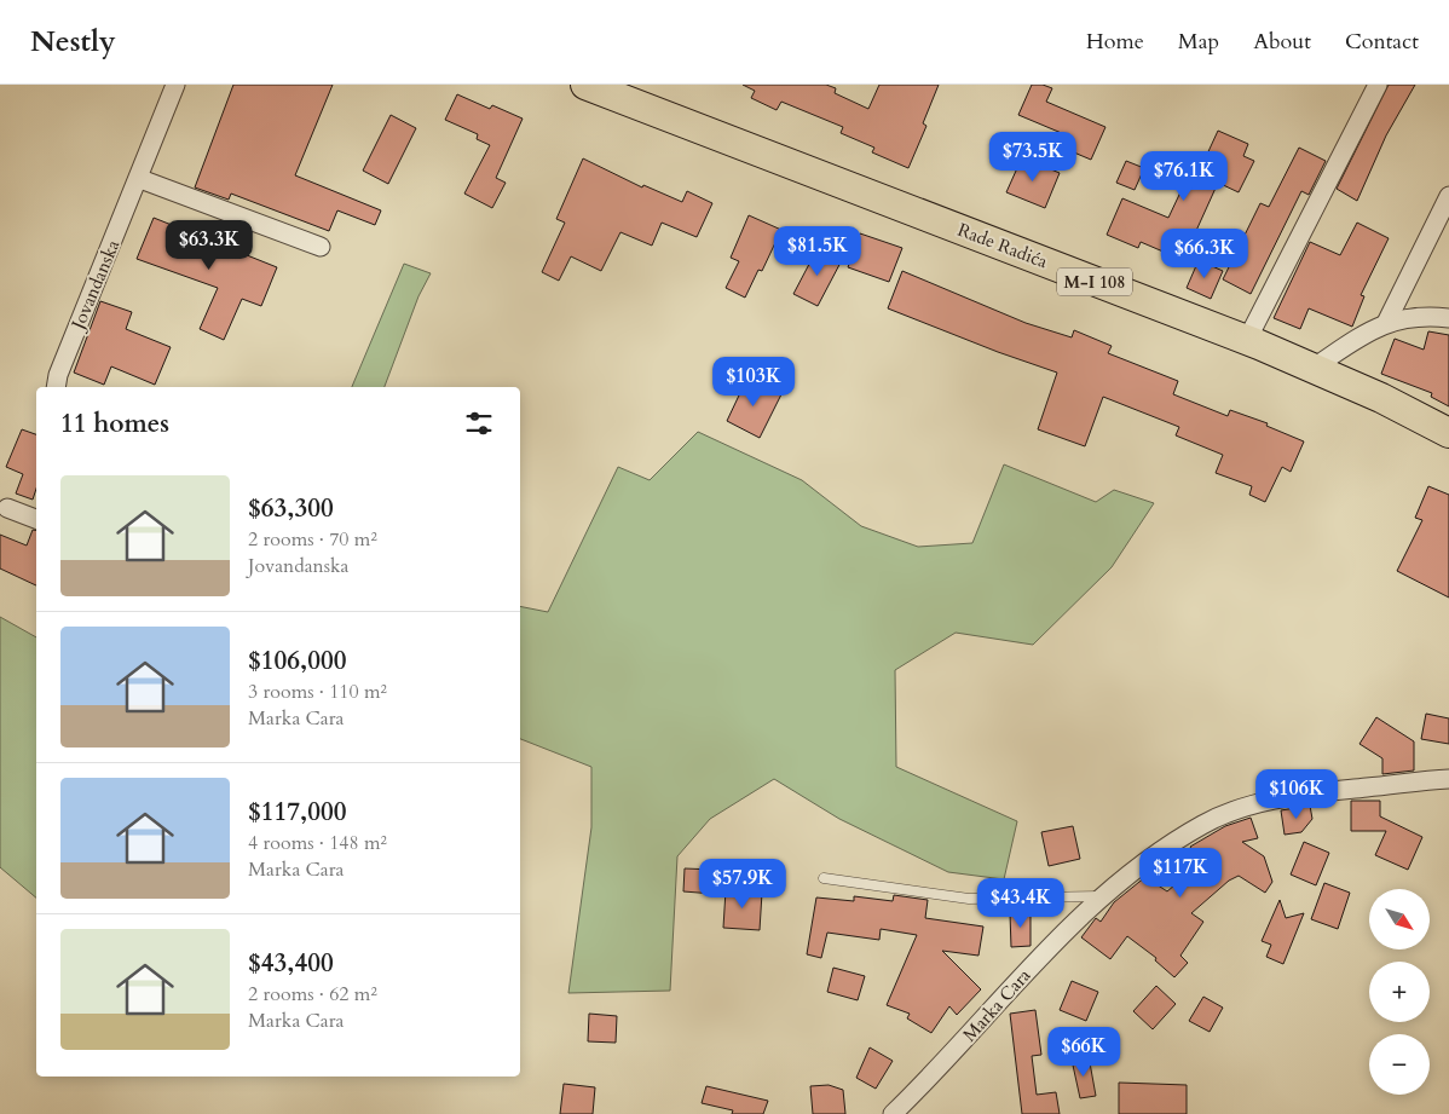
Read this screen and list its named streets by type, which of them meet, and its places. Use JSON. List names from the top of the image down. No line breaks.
{"streets":{"main road":["Rade Radića","M-I 108"],"street":["Jovandanska","Marka Cara"]},"north":"bottom right","page":{"header":"Nestly","nav":["Home","Map","About","Contact"],"price":["$73.5K","$76.1K","$63.3K","$81.5K","$66.3K","$103K","$106K","$117K","$57.9K","$43.4K","$66K"],"heading":"11 homes","list":[{"name":"$63,300","note":"2 rooms · 70 m² · Jovandanska"},{"name":"$106,000","note":"3 rooms · 110 m² · Marka Cara"},{"name":"$117,000","note":"4 rooms · 148 m² · Marka Cara"},{"name":"$43,400","note":"2 rooms · 62 m² · Marka Cara"}],"map_buttons":["+","−"]}}
